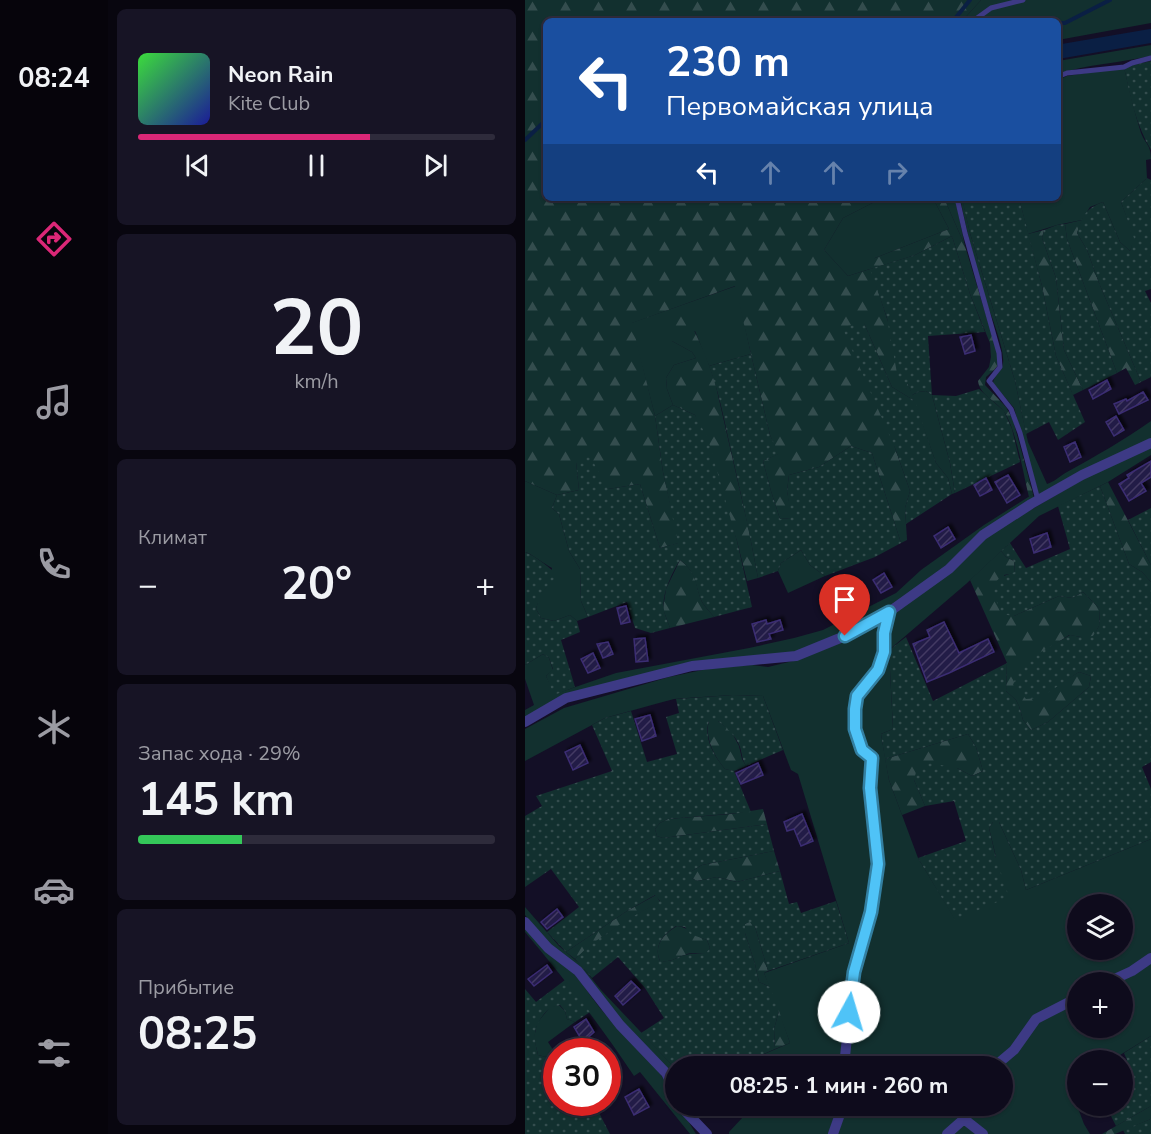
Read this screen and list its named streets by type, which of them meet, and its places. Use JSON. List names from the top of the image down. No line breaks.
{"page":{"tabs":"08:24","turn":["230 m","Первомайская улица"],"song":["Neon Rain","Kite Club"],"tile":[["20","km/h"],"Климат",["Запас хода · 29%","145 km"],["Прибытие","08:25"]],"heat":["−","20°","+"],"map_buttons":["+","−"],"limit":"30","trip":"08:25 · 1 мин · 260 m"}}
